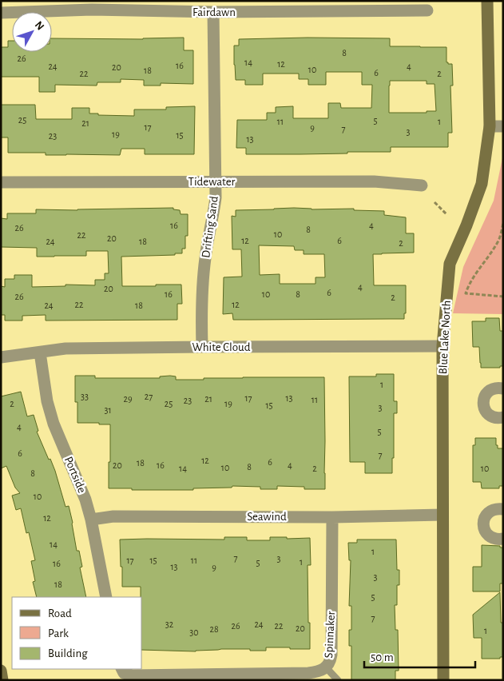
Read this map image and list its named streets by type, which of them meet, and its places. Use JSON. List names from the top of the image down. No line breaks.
{"streets":{"street":["Fairdawn","Tidewater","Drifting Sand","Blue Lake North","White Cloud","Portside","Seawind","Spinnaker"]},"crossings":[["Fairdawn","Drifting Sand"],["Tidewater","Drifting Sand"],["Drifting Sand","White Cloud"],["Blue Lake North","White Cloud"],["Blue Lake North","Seawind"],["White Cloud","Portside"],["Portside","Seawind"],["Seawind","Spinnaker"]],"house_numbers":["8","26","14","12","16","24","4","20","10","18","6","22","2","25","5","11","1","21","17","9","7","3","19","15","23","13","16","4","26","8","10","22","20","12","6","24","18","2","4","20","6","16","10","8","26","2","22","12","24","18","1","33","27","17","13","29","21","11","23","2","25","19","15","3","31","4","5","6","7","12","6","18","20","16","4","8","10","14","2","10","8","10","12","14","1","7","3","17","15","11","1","5","16","13","9","3","18","5","7","32","24","26","22","20","28","1","30"],"legend":["Road","Park","Building"],"scale_bar":"50 m","north":"top right"}
